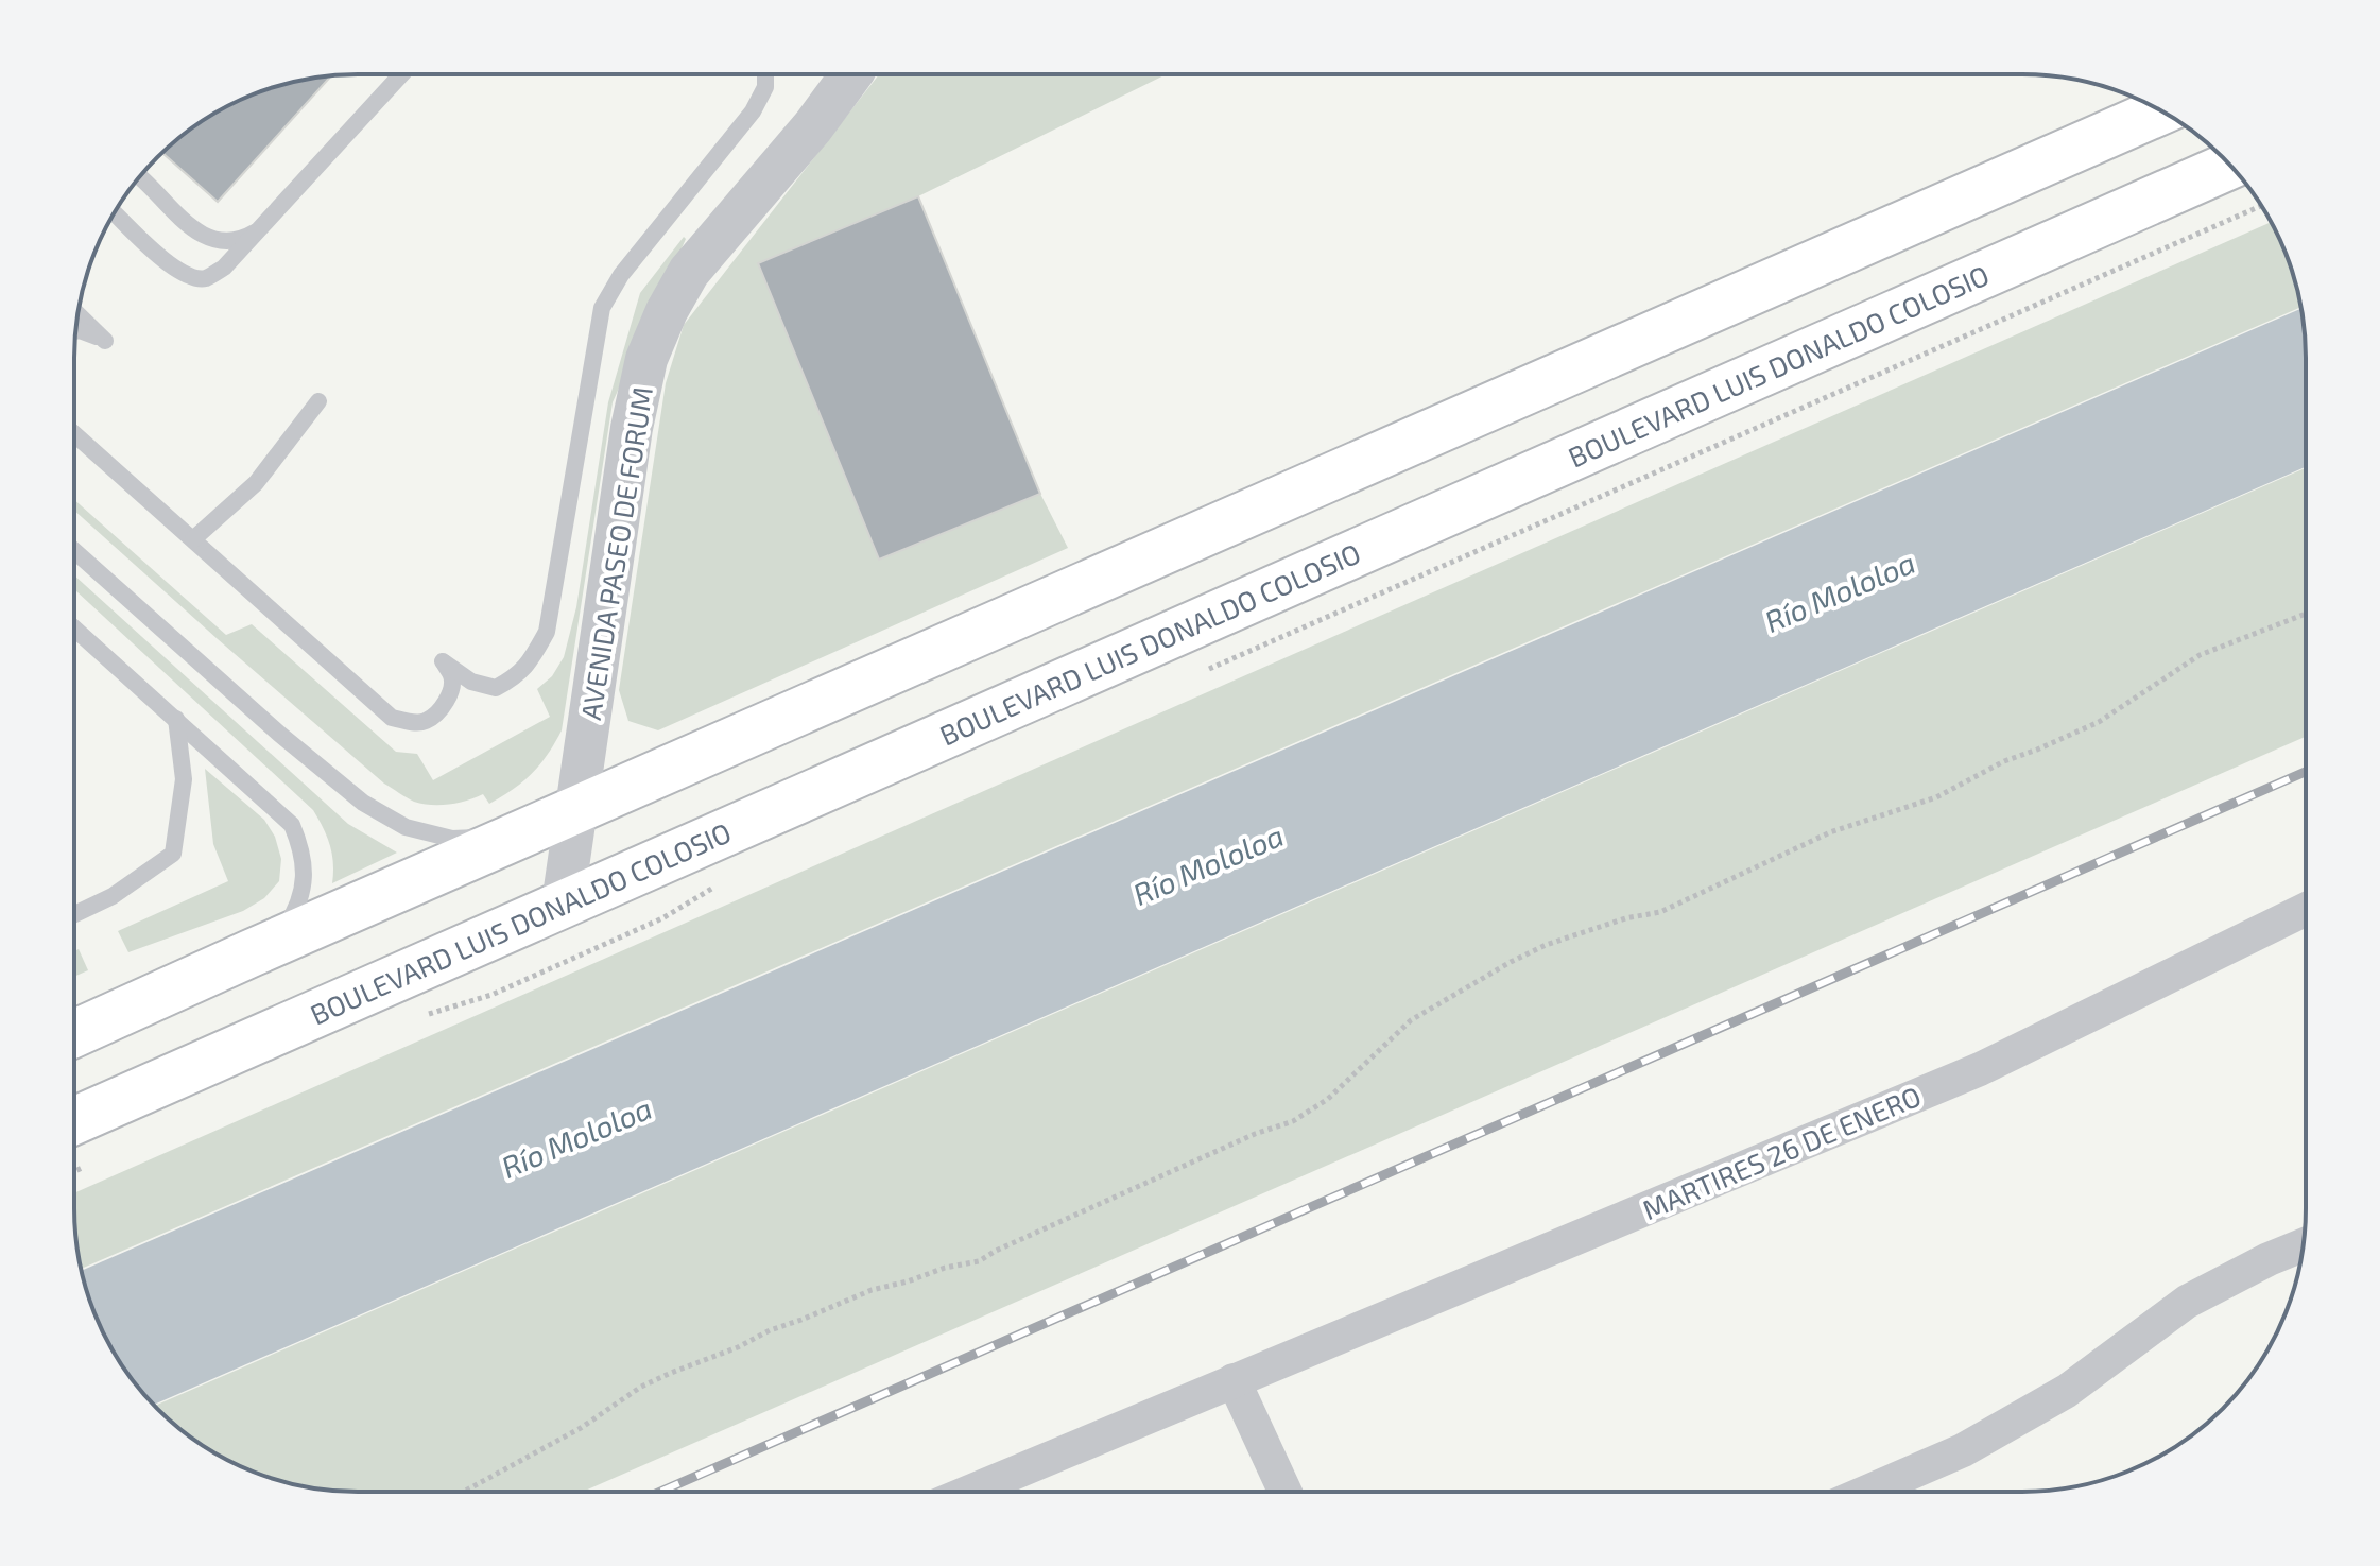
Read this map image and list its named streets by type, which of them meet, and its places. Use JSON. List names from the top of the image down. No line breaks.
{"streets":{"main road":["BOULEVARD LUIS DONALDO COLOSIO"],"street":["AVENIDA PASEO DE FORUM","MARTIRES 26 DE ENERO"]},"crossings":[["BOULEVARD LUIS DONALDO COLOSIO","AVENIDA PASEO DE FORUM"]],"water":["Río Mololoa"]}
